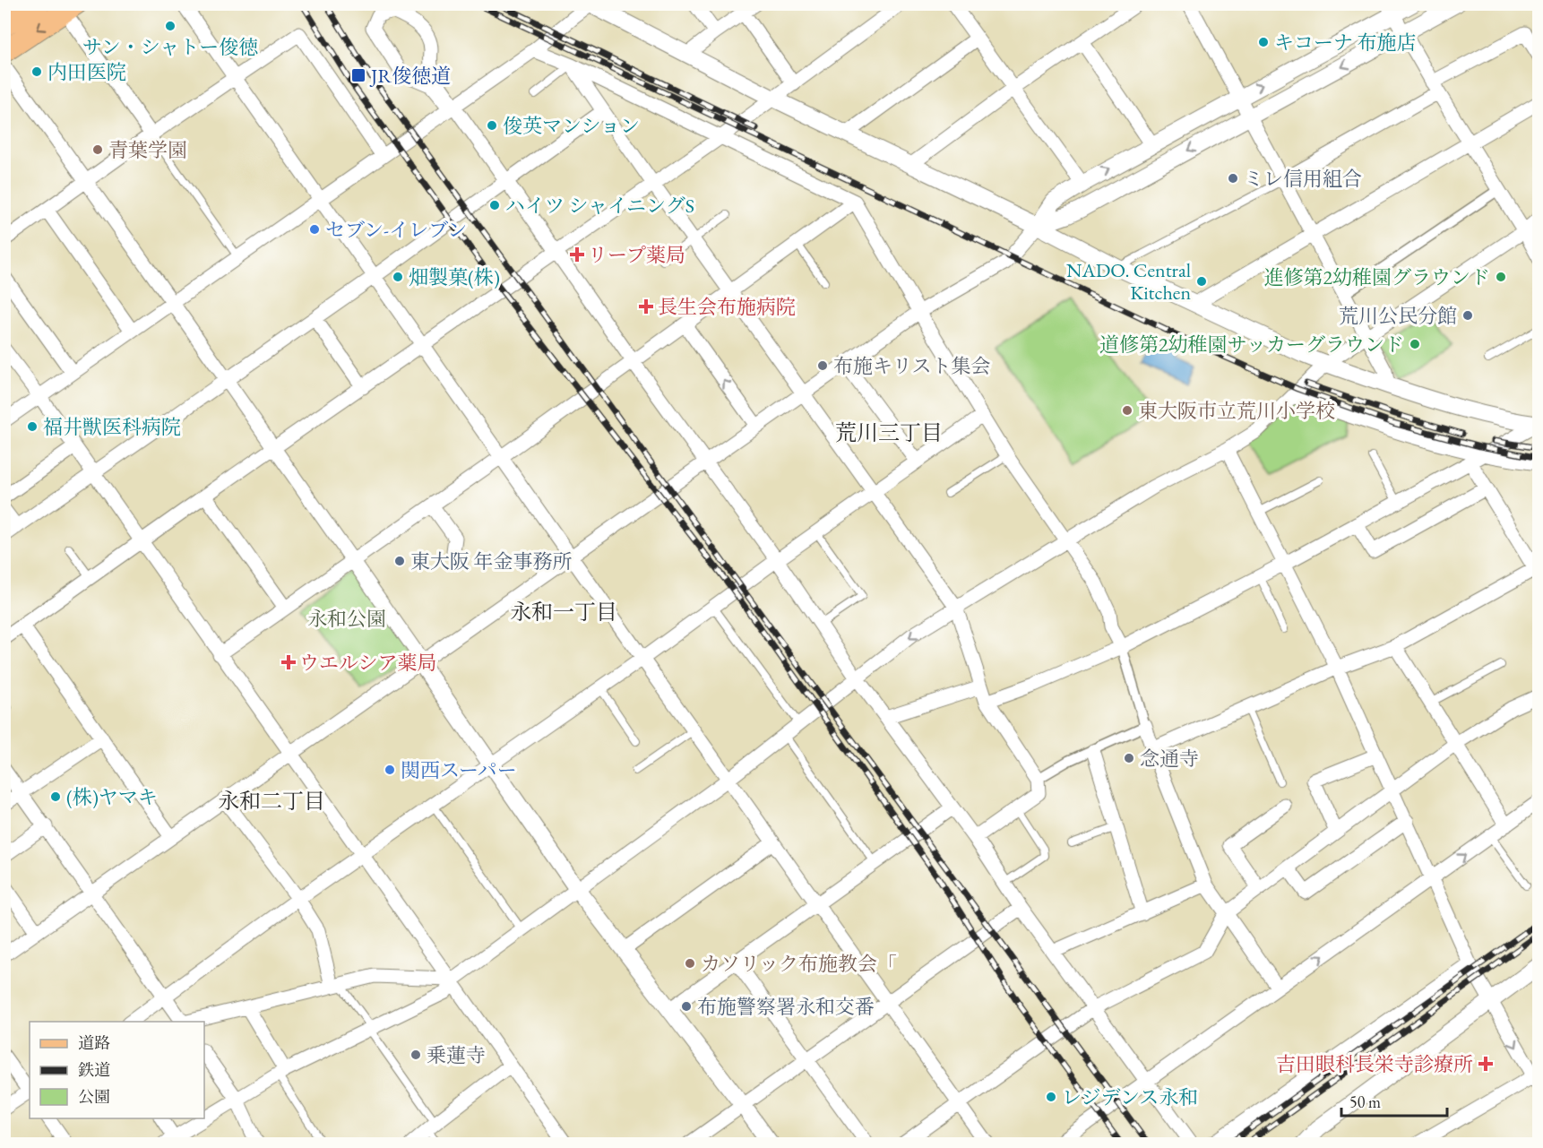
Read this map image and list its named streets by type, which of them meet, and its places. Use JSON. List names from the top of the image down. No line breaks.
{"districts":["荒川三丁目","永和一丁目","永和二丁目"],"parks":["永和公園"],"places":{"other":["サン・シャトー俊徳","キコーナ 布施店","内田医院","俊英マンション","青葉学園","ミレ信用組合","ハイツ シャイニングS","セブン-イレブン","畑製菓(株)","進修第2幼稚園グラウンド","NADO. Central Kitchen","荒川公民分館","道修第2幼稚園サッカーグラウンド","布施キリスト集会","東大阪市立荒川小学校","福井獣医科病院","東大阪 年金事務所","念通寺","関西スーパー","(株)ヤマキ","カソリック布施教会「","布施警察署永和交番","乗蓮寺","レジデンス永和"],"transit":["JR俊徳道"],"health":["リープ薬局","長生会布施病院","ウエルシア薬局","吉田眼科長栄寺診療所"]},"legend":["道路","鉄道","公園"],"scale_bar":"50 m"}
